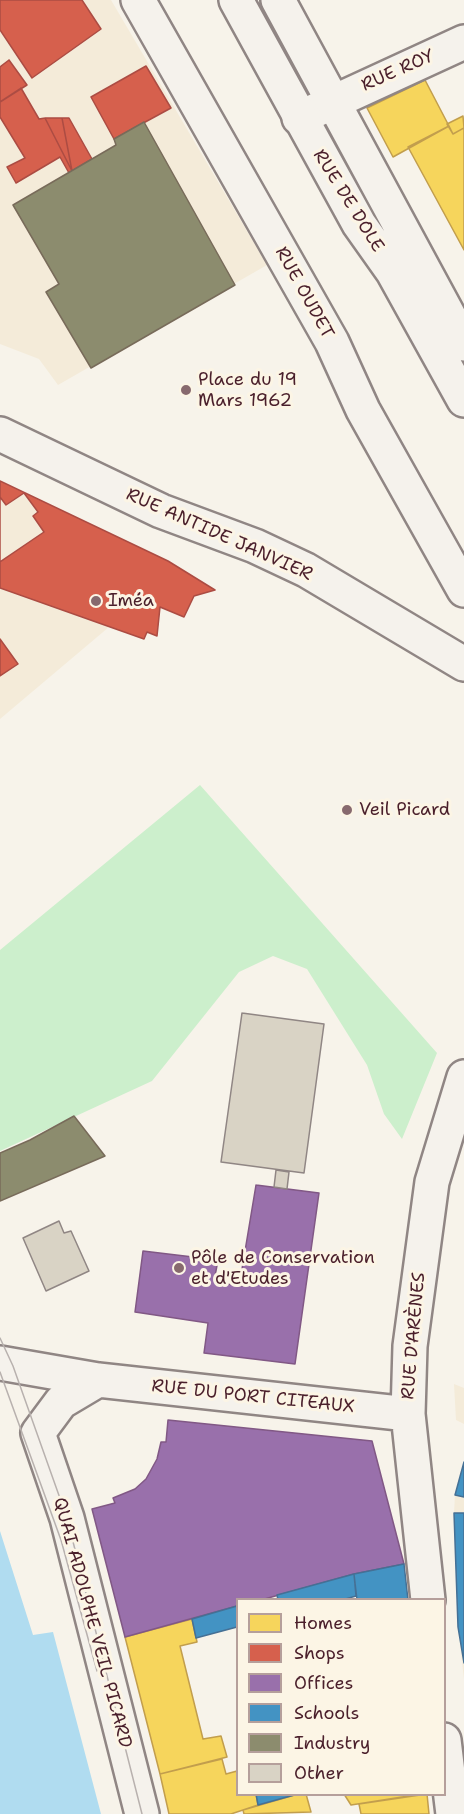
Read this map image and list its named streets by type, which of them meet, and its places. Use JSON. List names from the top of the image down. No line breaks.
{"streets":{"main road":["RUE ROY","RUE DE DOLE","RUE OUDET","RUE ANTIDE JANVIER","RUE D'ARÈNES","RUE DU PORT CITEAUX","QUAI ADOLPHE VEIL PICARD"]},"crossings":[["RUE ROY","RUE DE DOLE"],["RUE D'ARÈNES","RUE DU PORT CITEAUX"],["RUE DU PORT CITEAUX","QUAI ADOLPHE VEIL PICARD"]],"places":["Place du 19 Mars 1962","Iméa","Veil Picard","Pôle de Conservation et d'Etudes"],"legend":["Homes","Shops","Offices","Schools","Industry","Other"]}
